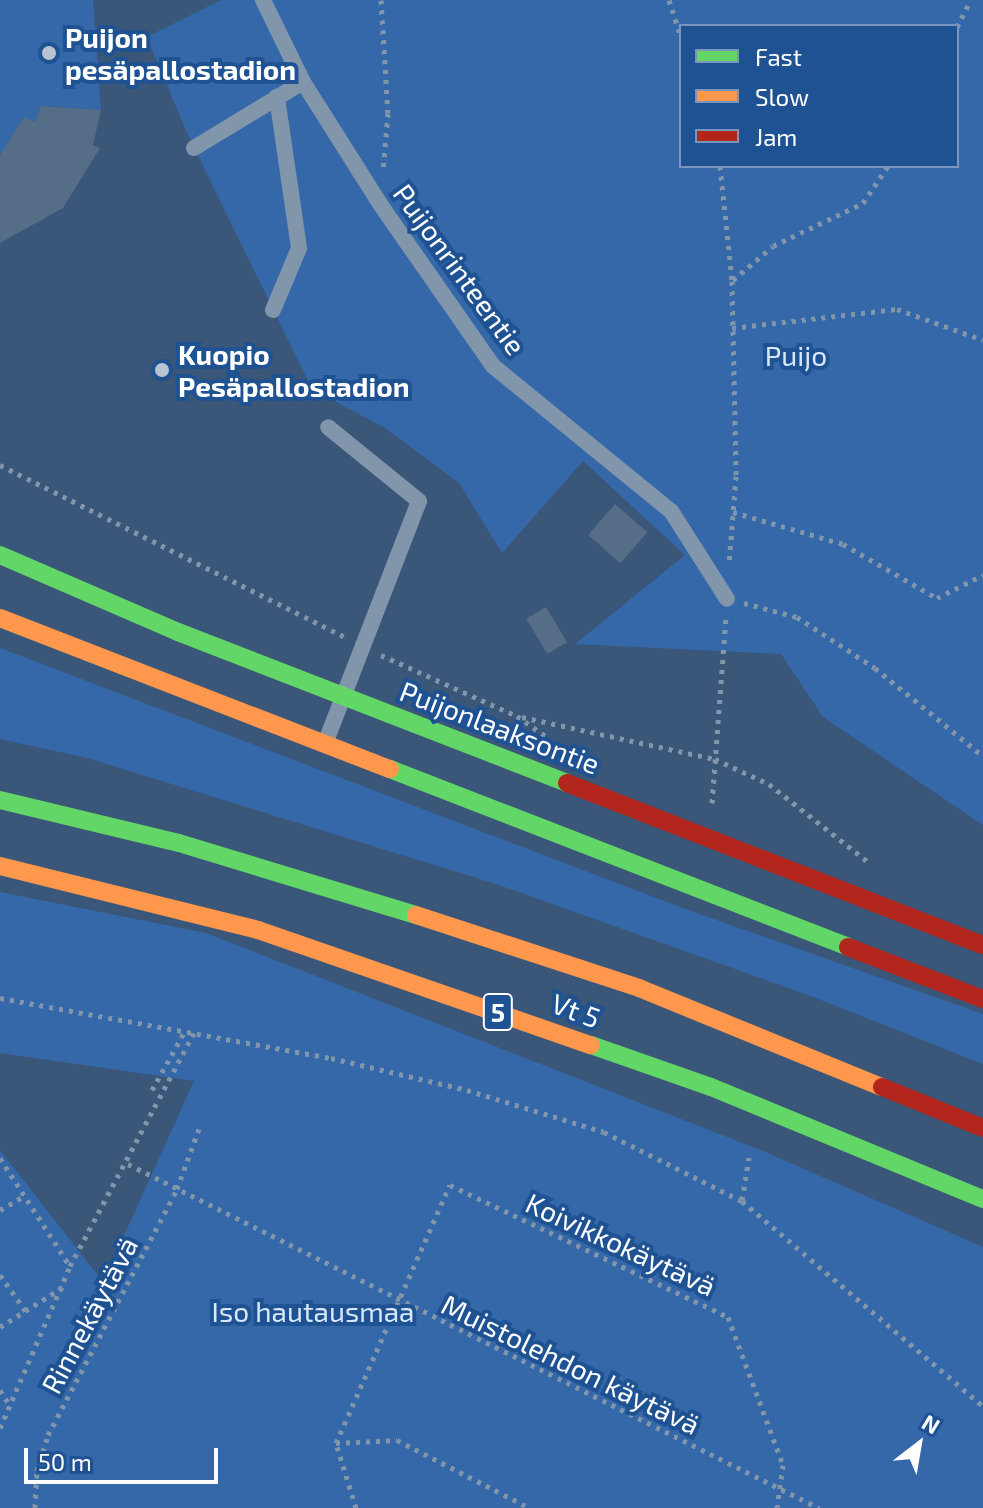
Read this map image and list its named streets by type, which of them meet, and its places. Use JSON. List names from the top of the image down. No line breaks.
{"streets":{"main road":["Puijonlaaksontie","Vt 5","5"],"lane":["Puijonrinteentie"],"path":["Koivikkokäytävä","Rinnekäytävä","Muistolehdon käytävä"]},"crossings":[["Koivikkokäytävä","Muistolehdon käytävä"],["Rinnekäytävä","Muistolehdon käytävä"]],"parks":["Puijo","Iso hautausmaa"],"places":["Puijon pesäpallostadion","Kuopio Pesäpallostadion"],"legend":["Fast","Slow","Jam"],"scale_bar":"50 m","north":"top right"}
